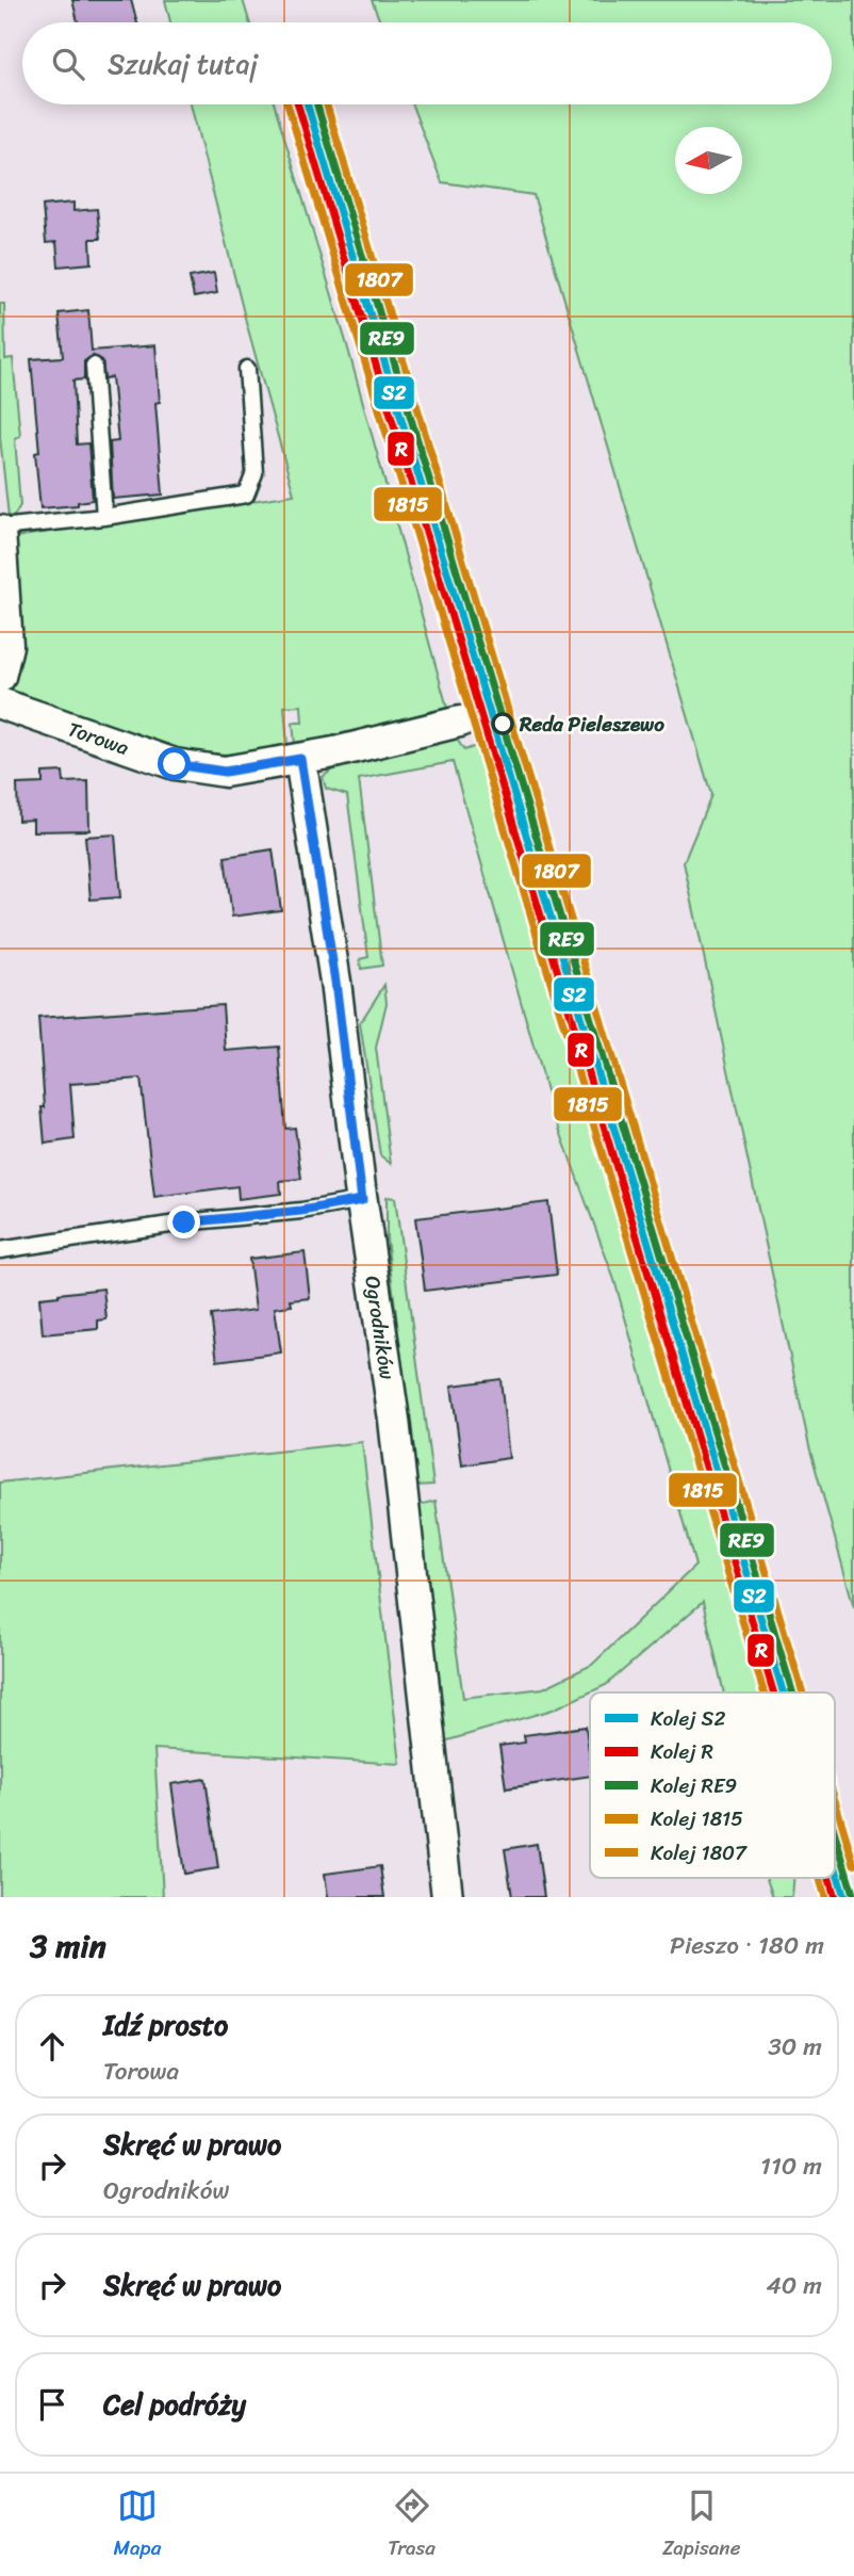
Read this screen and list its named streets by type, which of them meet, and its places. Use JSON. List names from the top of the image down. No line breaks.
{"streets":{"street":["Torowa","Ogrodników"]},"crossings":[["Torowa","Ogrodników"]],"places":["Reda Pieleszewo"],"lines":["rail line S2","rail line R","rail line RE9","rail line 1815","rail line 1807"],"legend":["Kolej S2","Kolej R","Kolej RE9","Kolej 1815","Kolej 1807"],"north":"left","page":{"search":"Szukaj tutaj","heading":["3 min","Pieszo · 180 m"],"list":[["Idź prosto","Torowa","30 m"],["Skręć w prawo","Ogrodników","110 m"],["Skręć w prawo","40 m"],"Cel podróży"],"nav":["Mapa","Trasa","Zapisane"]}}
